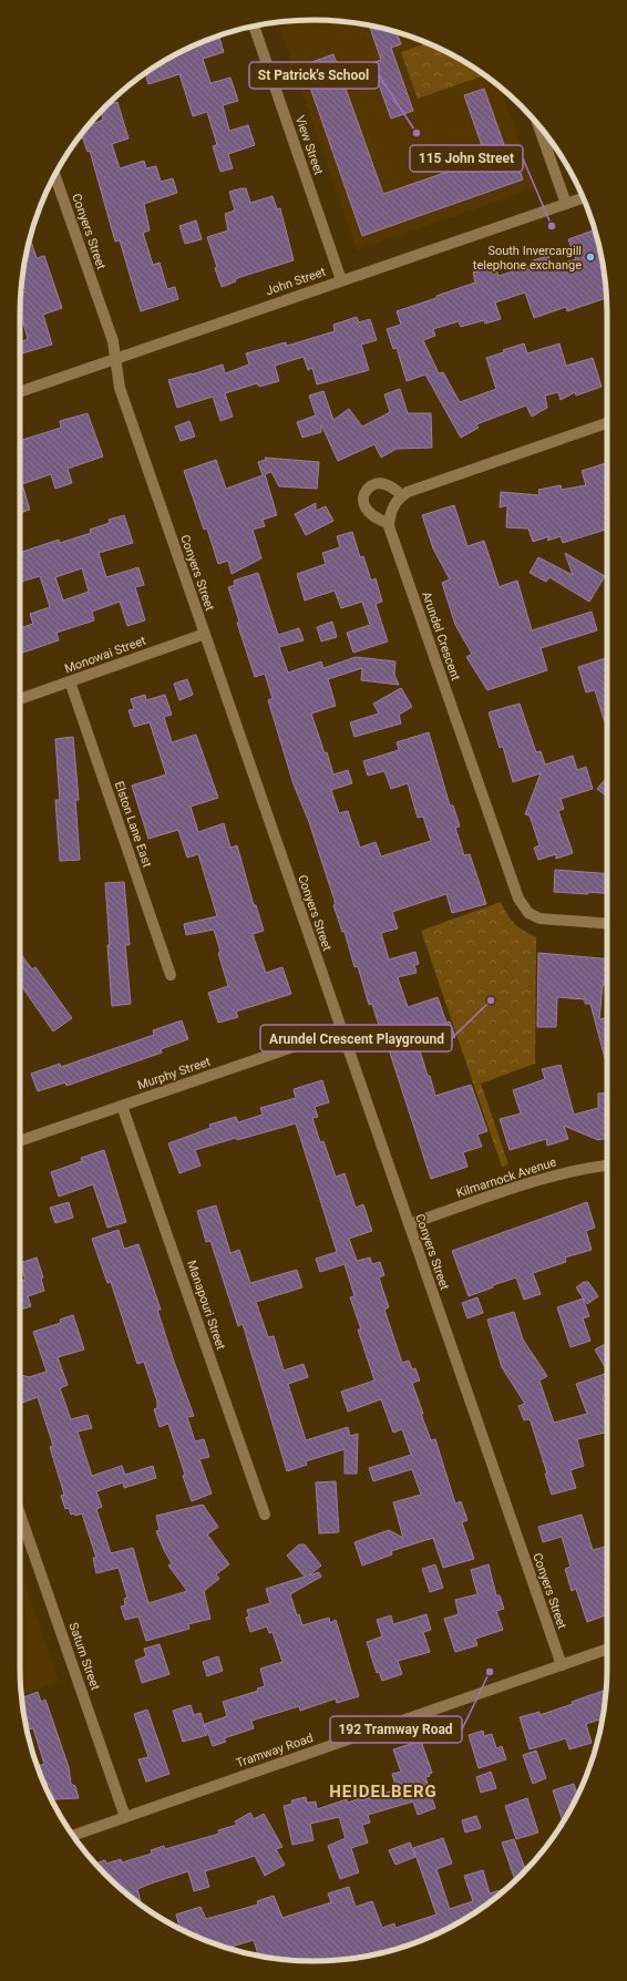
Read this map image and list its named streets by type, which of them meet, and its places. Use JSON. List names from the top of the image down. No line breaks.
{"streets":{"street":["View Street","Conyers Street","John Street","Arundel Crescent","Monowai Street","Elston Lane East","Murphy Street","Kilmarnock Avenue","Manapouri Street","Saturn Street","Tramway Road"]},"crossings":[["View Street","John Street"],["Conyers Street","John Street"],["Conyers Street","Monowai Street"],["Conyers Street","Murphy Street"],["Conyers Street","Kilmarnock Avenue"],["Conyers Street","Tramway Road"],["Monowai Street","Elston Lane East"],["Murphy Street","Manapouri Street"],["Saturn Street","Tramway Road"]],"districts":["HEIDELBERG"],"places":["St Patrick's School","115 John Street","South Invercargill telephone exchange","Arundel Crescent Playground","192 Tramway Road"]}
